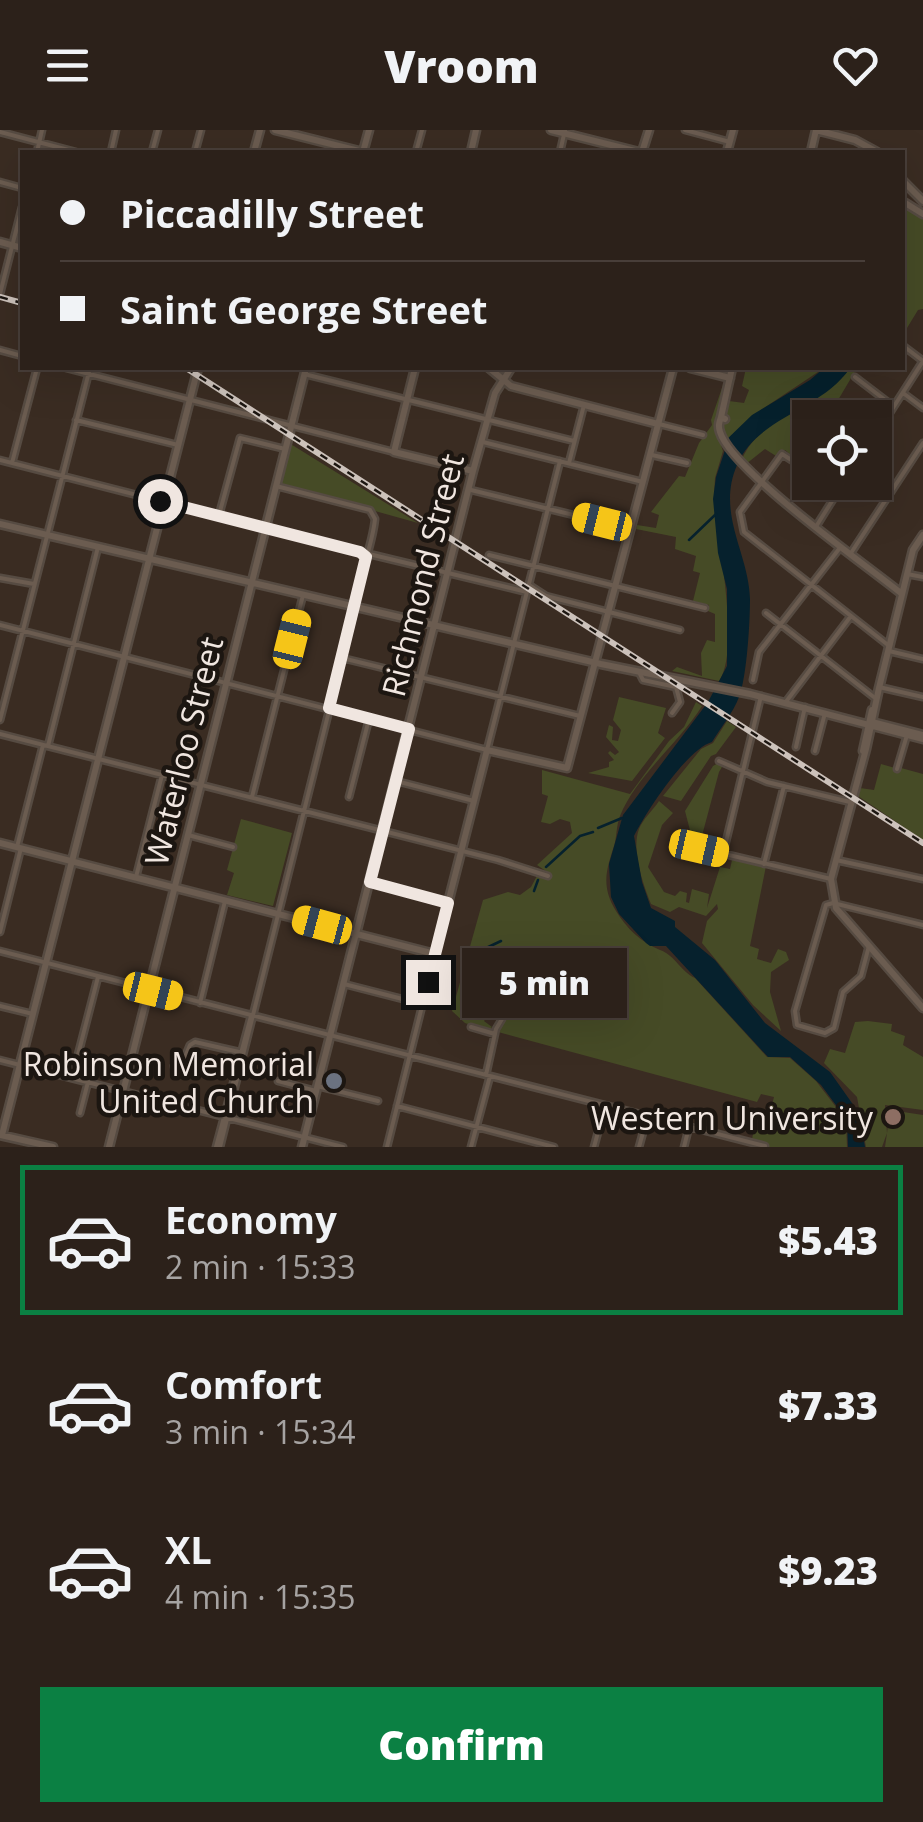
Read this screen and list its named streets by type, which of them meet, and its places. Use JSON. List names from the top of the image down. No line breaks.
{"streets":{"street":["Richmond Street","Waterloo Street"]},"places":["Robinson Memorial United Church","Western University"],"page":{"header":"Vroom","banner":["Piccadilly Street","Saint George Street"],"bubble":"5 min","list":[{"name":"Economy","note":"2 min · 15:33","value":"$5.43"},{"name":"Comfort","note":"3 min · 15:34","value":"$7.33"},{"name":"XL","note":"4 min · 15:35","value":"$9.23"}],"buttons":"Confirm"}}
